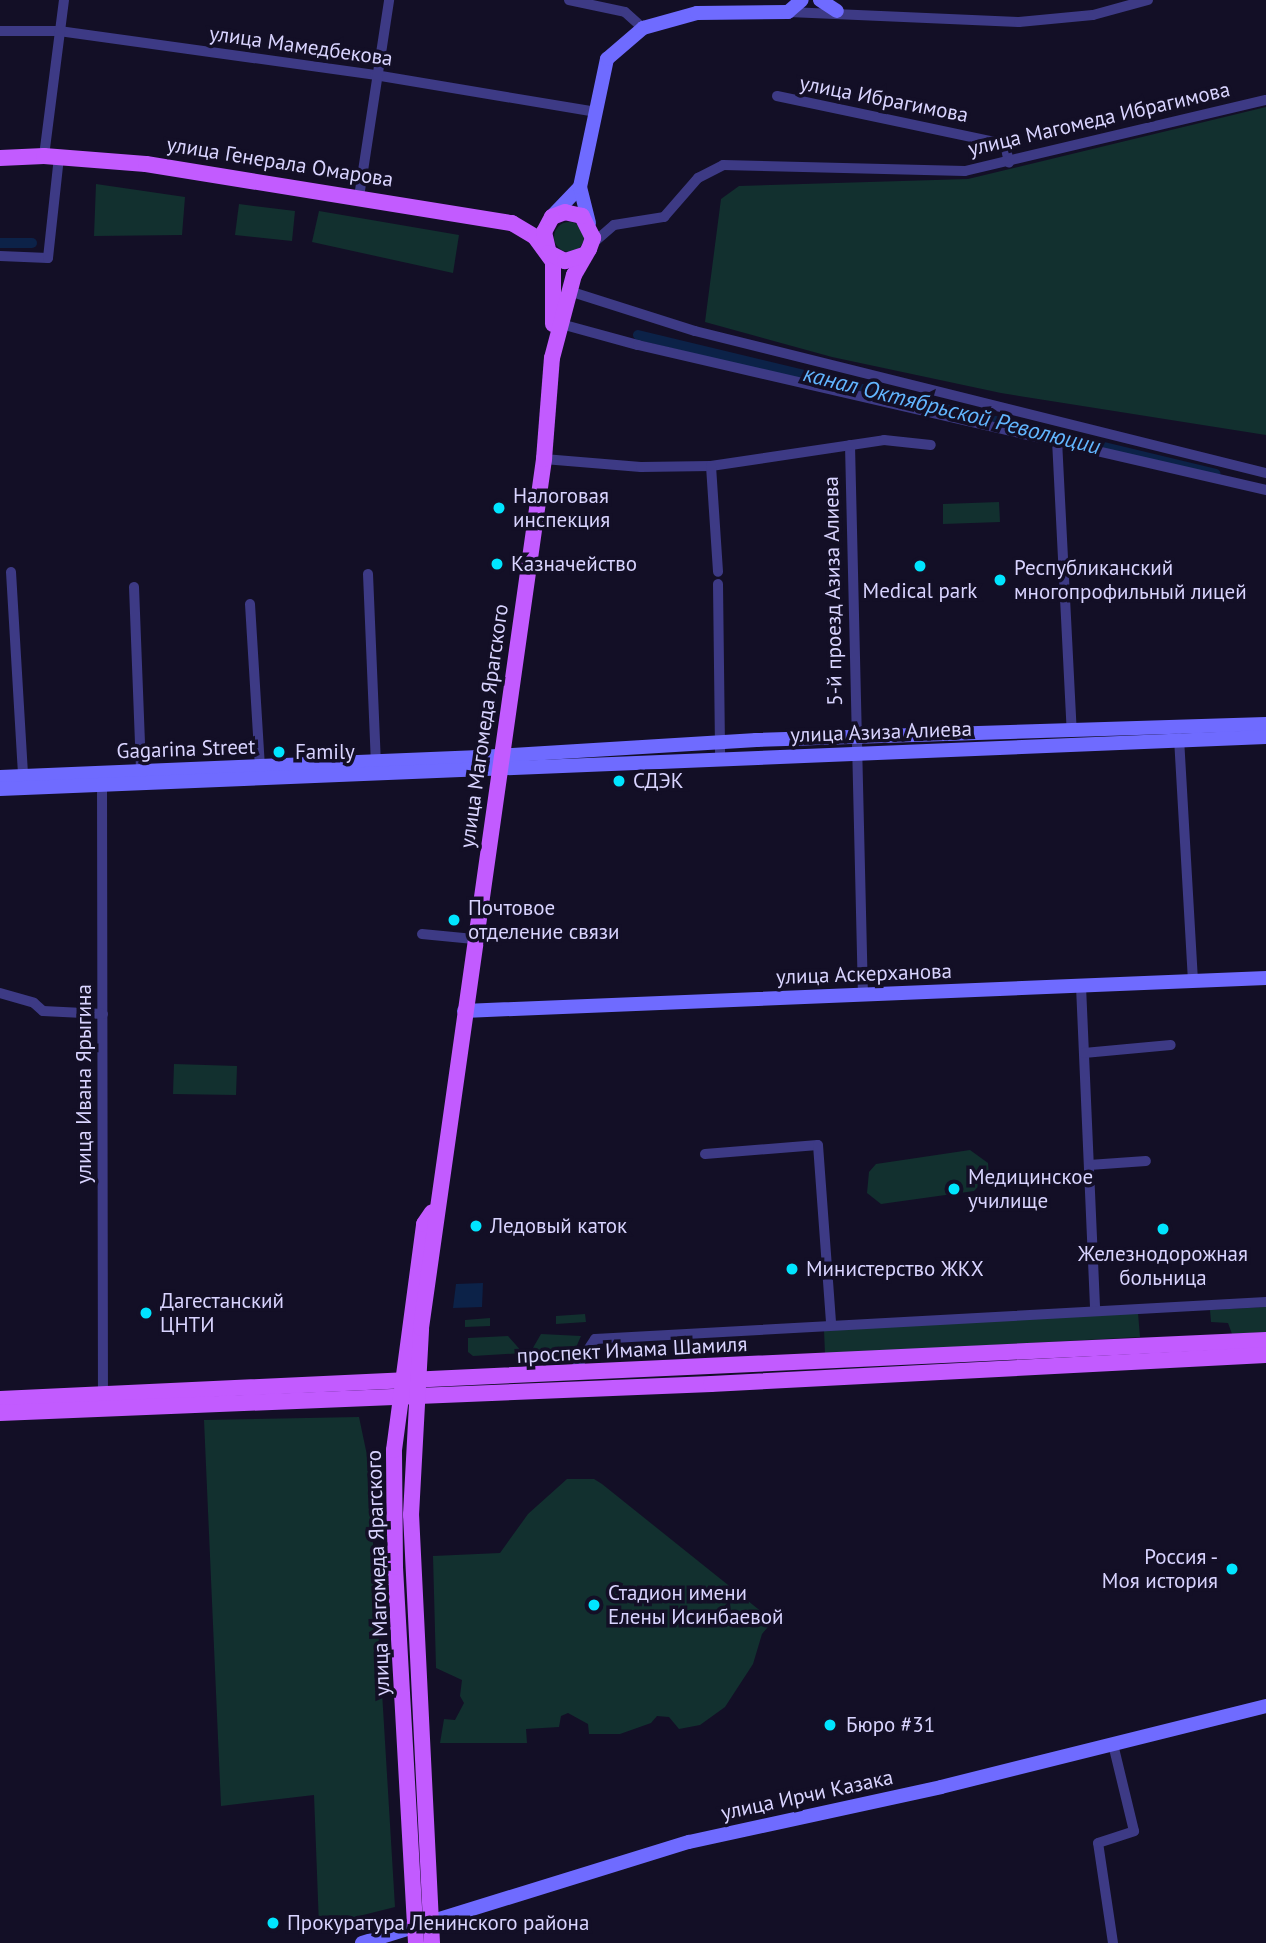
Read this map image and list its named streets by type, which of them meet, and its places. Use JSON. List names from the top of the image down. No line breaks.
{"streets":{"main road":["улица Генерала Омарова","улица Магомеда Ярагского","улица Азиза Алиева","Gagarina Street","улица Аскерханова","проспект Имама Шамиля","улица Ирчи Казака"],"street":["улица Мамедбекова","улица Ибрагимова","улица Магомеда Ибрагимова","5-й проезд Азиза Алиева","улица Ивана Ярыгина"]},"crossings":[["улица Ибрагимова","улица Магомеда Ибрагимова"],["улица Магомеда Ибрагимова","улица Генерала Омарова"],["улица Магомеда Ибрагимова","улица Магомеда Ярагского"],["улица Генерала Омарова","улица Магомеда Ярагского"],["5-й проезд Азиза Алиева","улица Азиза Алиева"],["5-й проезд Азиза Алиева","улица Аскерханова"],["улица Магомеда Ярагского","улица Азиза Алиева"],["улица Магомеда Ярагского","Gagarina Street"],["улица Магомеда Ярагского","улица Аскерханова"],["улица Магомеда Ярагского","проспект Имама Шамиля"],["улица Магомеда Ярагского","улица Ирчи Казака"],["улица Азиза Алиева","Gagarina Street"],["Gagarina Street","улица Ивана Ярыгина"],["улица Ивана Ярыгина","проспект Имама Шамиля"]],"water":["канал Октябрьской Революции"],"places":["Налоговая инспекция","Казначейство","Medical park","Республиканский многопрофильный лицей","Family","СДЭК","Почтовое отделение связи","Медицинское училище","Ледовый каток","Железнодорожная больница","Министерство ЖКХ","Дагестанский ЦНТИ","Россия - Моя история","Стадион имени Елены Исинбаевой","Бюро #31","Прокуратура Ленинского района"]}
